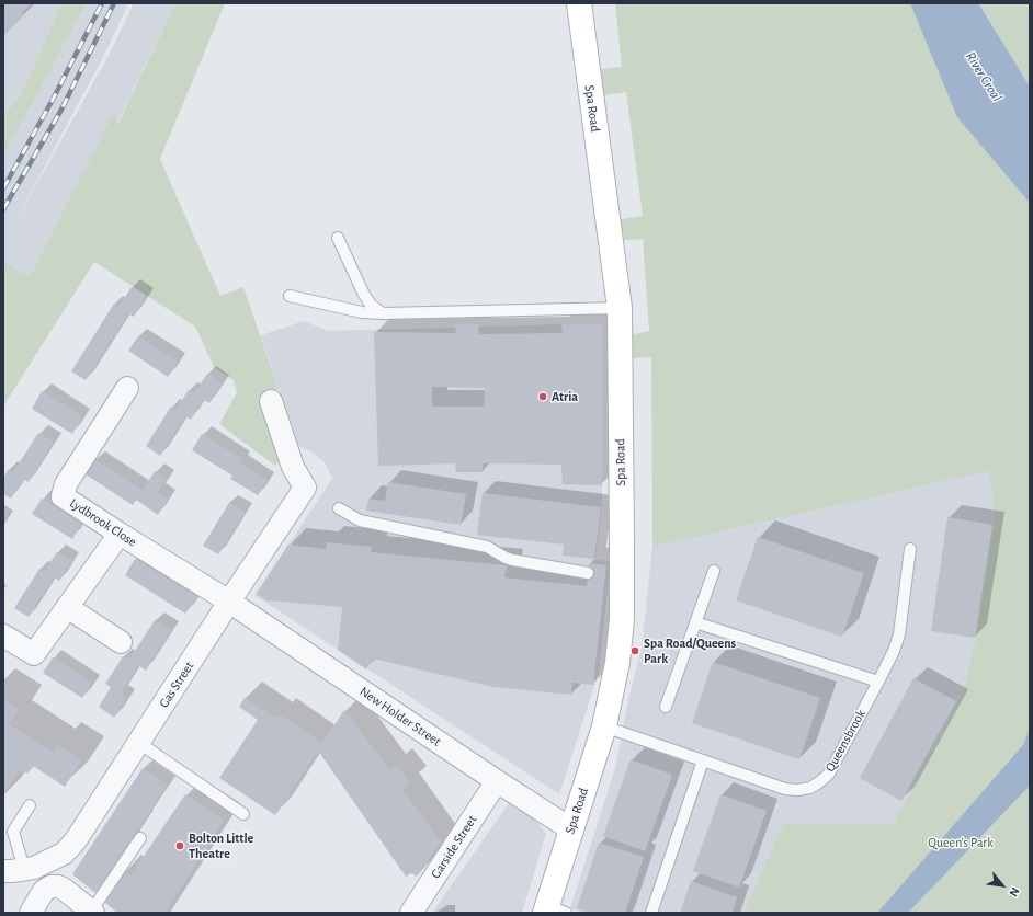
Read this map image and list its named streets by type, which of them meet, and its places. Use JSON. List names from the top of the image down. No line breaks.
{"streets":{"main road":["Spa Road"],"street":["Lydbrook Close","Gas Street","New Holder Street","Garside Street"],"lane":["Queensbrook"]},"crossings":[["Spa Road","New Holder Street"],["Spa Road","Queensbrook"],["Lydbrook Close","Gas Street"],["Lydbrook Close","New Holder Street"],["Gas Street","New Holder Street"],["New Holder Street","Garside Street"]],"water":["River Croal"],"parks":["Queen's Park"],"places":["Atria","Spa Road/Queens Park","Bolton Little Theatre"],"north":"bottom right"}
